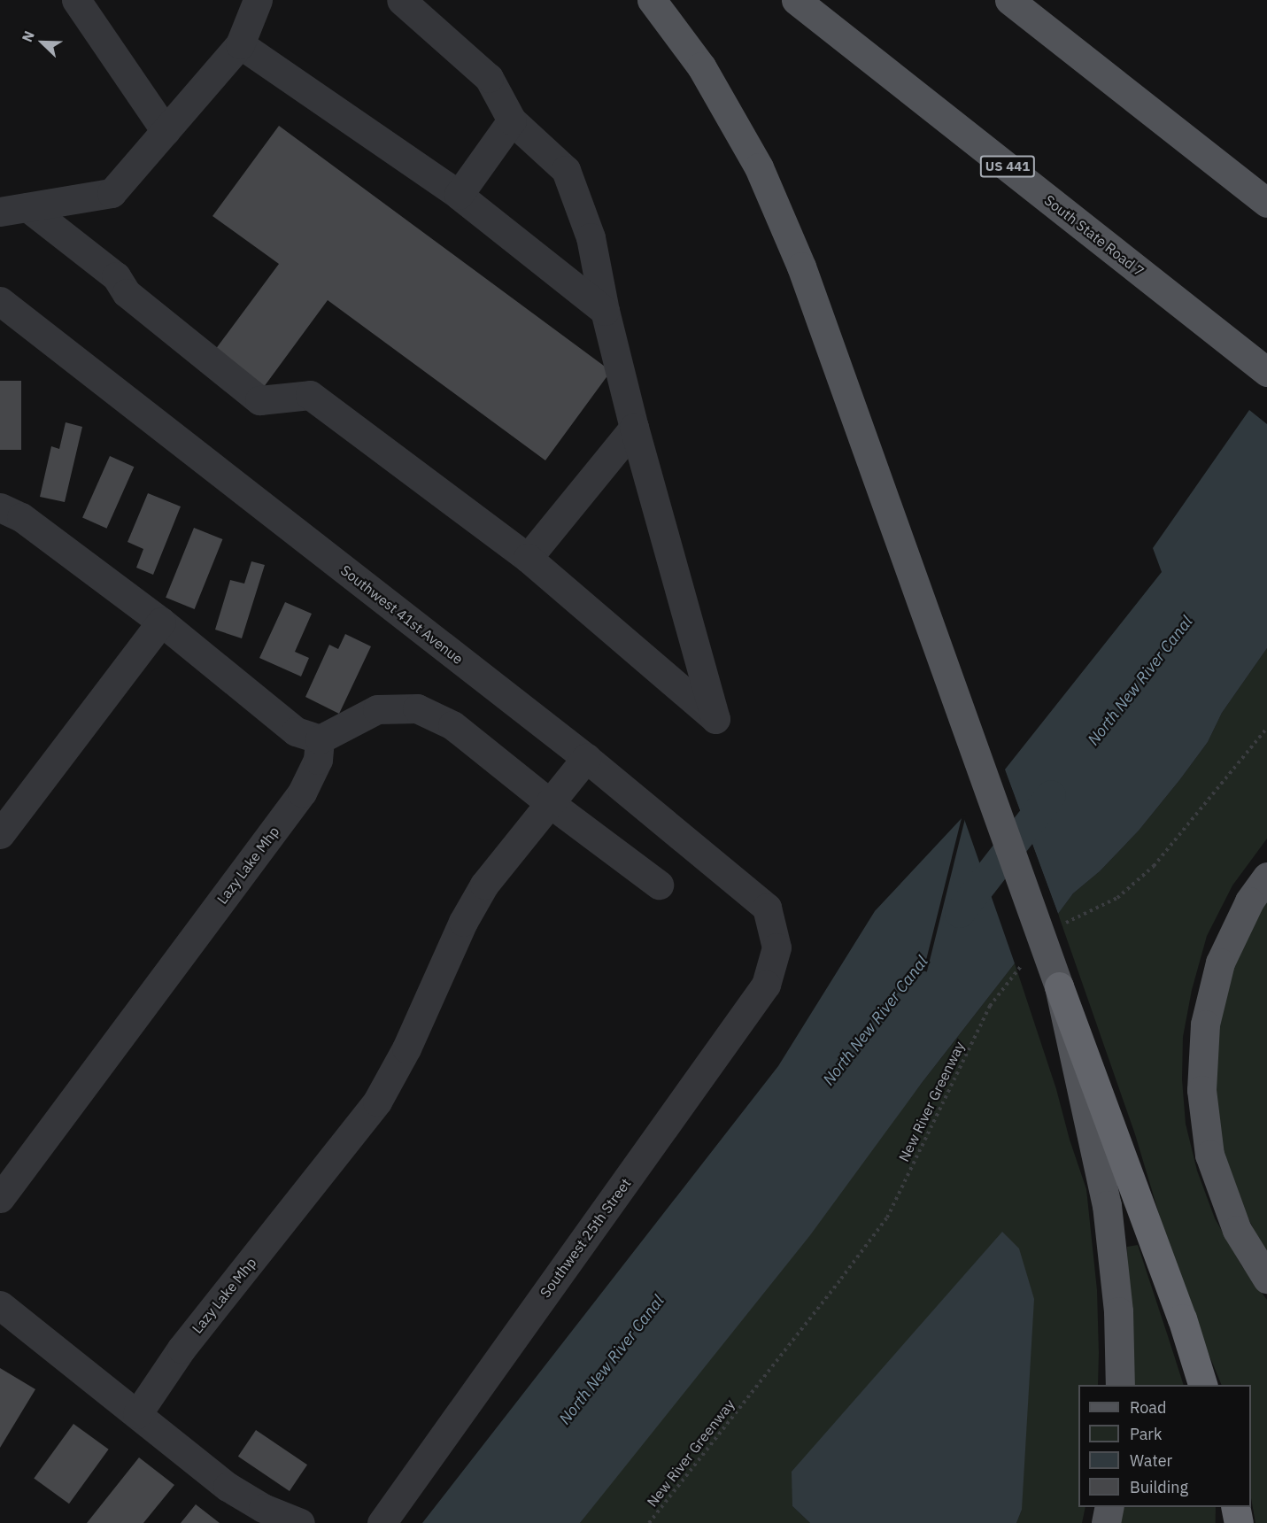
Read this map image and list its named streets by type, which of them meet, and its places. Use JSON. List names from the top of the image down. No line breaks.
{"streets":{"main road":["US 441","South State Road 7"],"street":["Southwest 41st Avenue","Lazy Lake Mhp","Southwest 25th Street"],"path":["New River Greenway"]},"crossings":[["Southwest 41st Avenue","Lazy Lake Mhp"],["Southwest 41st Avenue","Southwest 25th Street"]],"water":["North New River Canal"],"legend":["Road","Park","Water","Building"],"north":"top left"}
